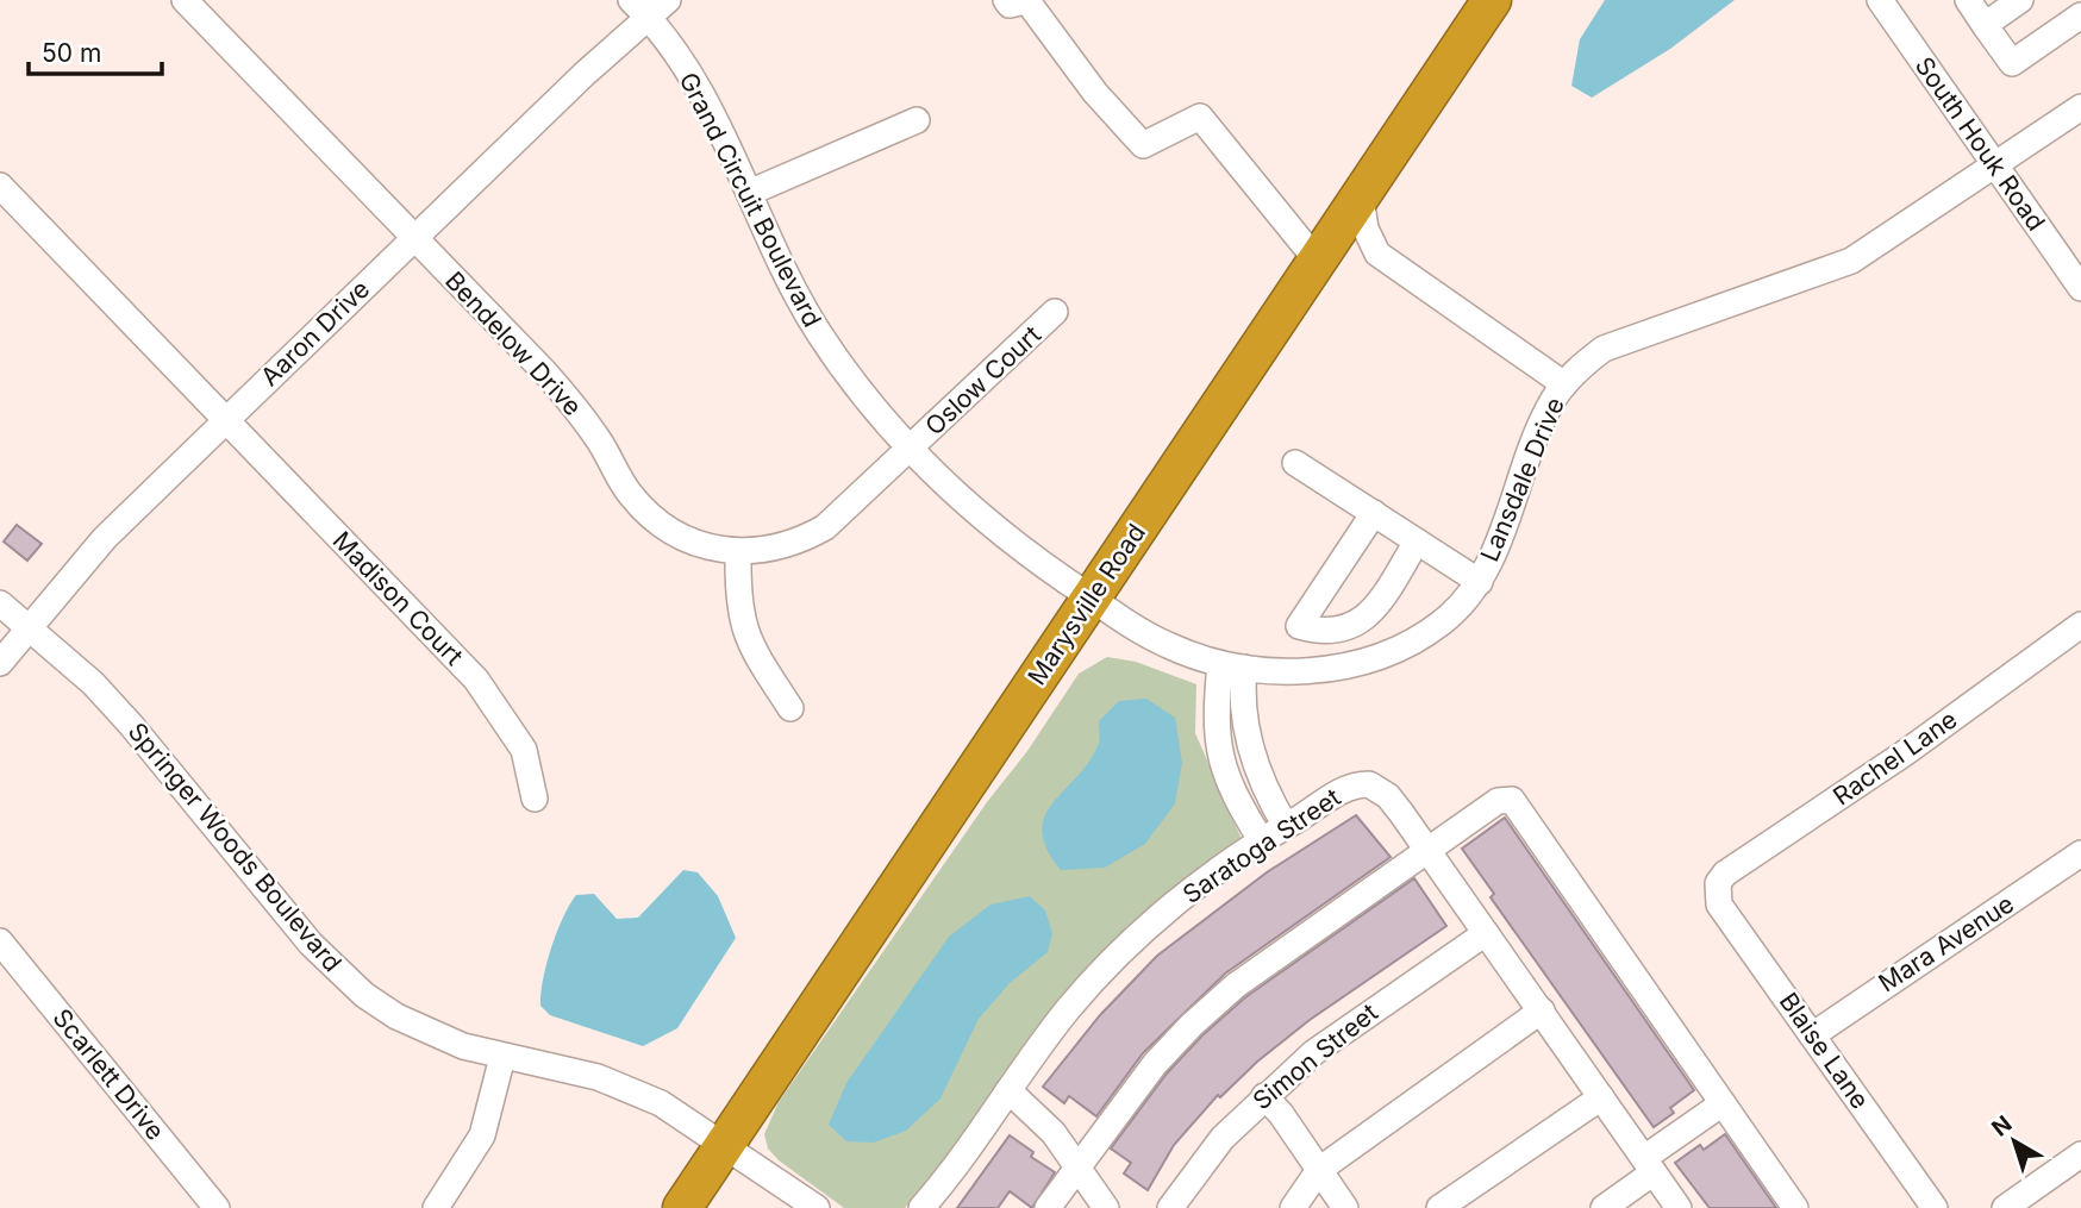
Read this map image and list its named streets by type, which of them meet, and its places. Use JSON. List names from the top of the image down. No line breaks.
{"streets":{"highway":["Marysville Road"],"street":["South Houk Road","Grand Circuit Boulevard","Aaron Drive","Bendelow Drive","Oslow Court","Lansdale Drive","Madison Court","Rachel Lane","Saratoga Street","Springer Woods Boulevard","Mara Avenue","Blaise Lane","Simon Street","Scarlett Drive"]},"crossings":[["South Houk Road","Lansdale Drive"],["Grand Circuit Boulevard","Aaron Drive"],["Grand Circuit Boulevard","Bendelow Drive"],["Grand Circuit Boulevard","Oslow Court"],["Grand Circuit Boulevard","Lansdale Drive"],["Grand Circuit Boulevard","Marysville Road"],["Aaron Drive","Bendelow Drive"],["Aaron Drive","Madison Court"],["Aaron Drive","Springer Woods Boulevard"],["Bendelow Drive","Oslow Court"],["Lansdale Drive","Marysville Road"],["Marysville Road","Springer Woods Boulevard"],["Rachel Lane","Blaise Lane"],["Saratoga Street","Simon Street"],["Mara Avenue","Blaise Lane"]],"scale_bar":"50 m","north":"top left"}
